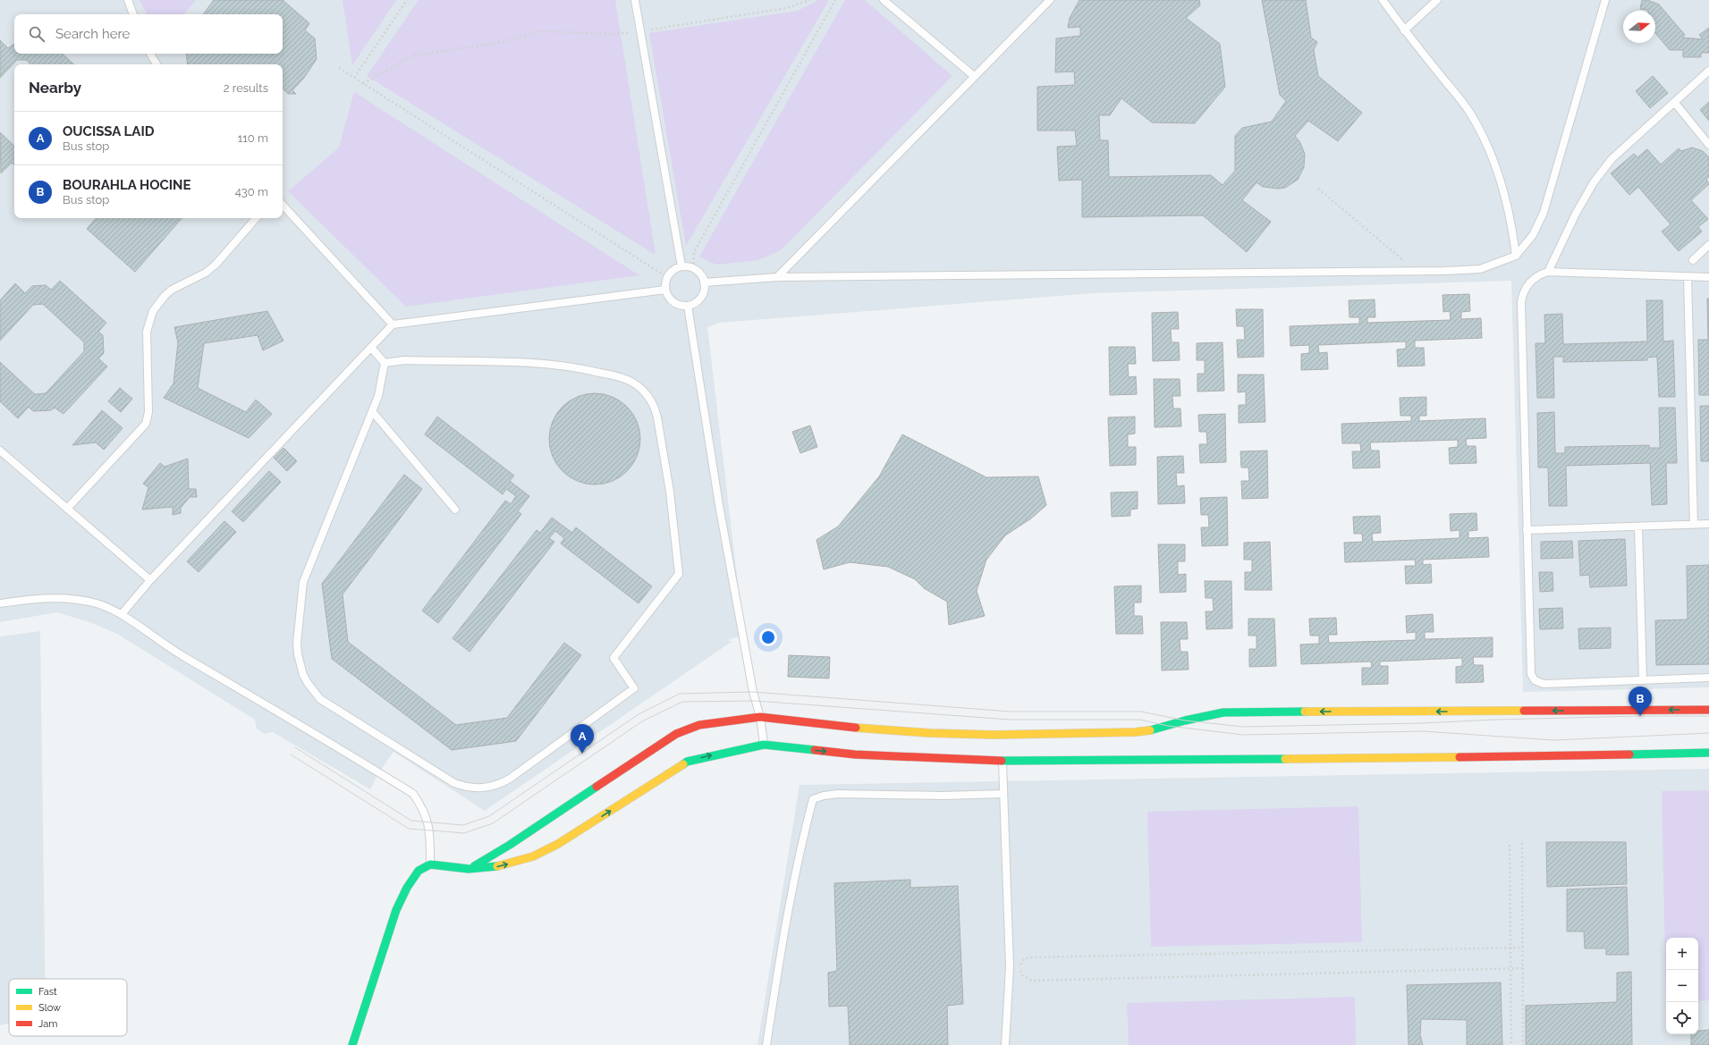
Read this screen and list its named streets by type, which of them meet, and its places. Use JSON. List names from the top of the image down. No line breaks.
{"legend":["Fast","Slow","Jam"],"north":"right","page":{"search":"Search here","heading":["Nearby","2 results"],"list":[{"mark":"A","name":"OUCISSA LAID","note":"Bus stop","value":"110 m"},{"mark":"B","name":"BOURAHLA HOCINE","note":"Bus stop","value":"430 m"}],"pins":["B","A"],"map_buttons":["+","−"]}}
